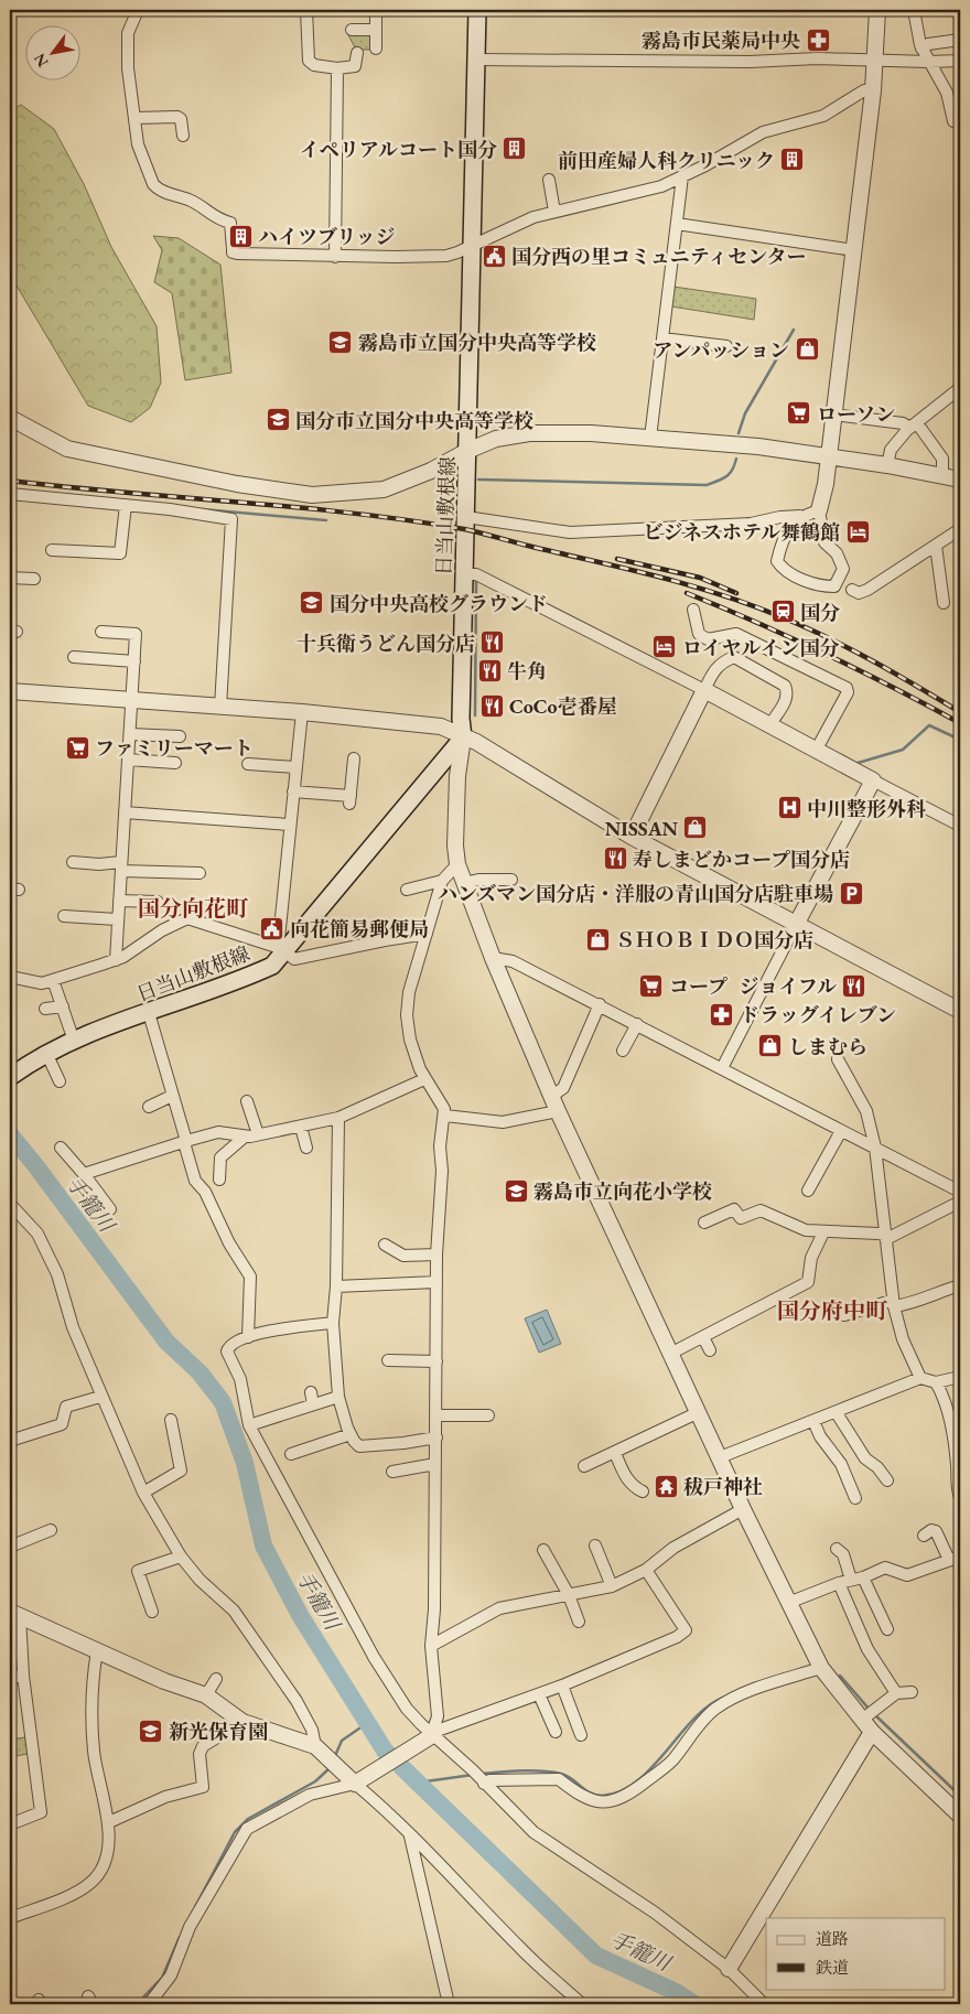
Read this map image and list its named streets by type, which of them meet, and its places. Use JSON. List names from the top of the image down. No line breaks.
{"streets":{"main road":["日当山敷根線"]},"districts":["国分向花町","国分府中町"],"water":["手籠川"],"places":{"pharmacy":["霧島市民薬局中央","ドラッグイレブン"],"building":["イペリアルコート国分","前田産婦人科クリニック","ハイツブリッジ"],"public building":["国分西の里コミュニティセンター","向花簡易郵便局"],"school or university":["霧島市立国分中央高等学校","国分市立国分中央高等学校","国分中央高校グラウンド","霧島市立向花小学校","新光保育園"],"shop":["アンパッション","NISSAN","ＳＨＯＢＩＤＯ国分店","しまむら"],"supermarket":["ローソン","ファミリーマート","コープ"],"hotel":["ビジネスホテル舞鶴館","ロイヤルイン国分"],"station":["国分"],"restaurant":["十兵衛うどん国分店","牛角","CoCo壱番屋","寿しまどかコープ国分店","ジョイフル"],"hospital":["中川整形外科"],"parking":["ハンズマン国分店・洋服の青山国分店駐車場"],"temple":["秡戸神社"]},"legend":["道路","鉄道"],"north":"bottom left"}
